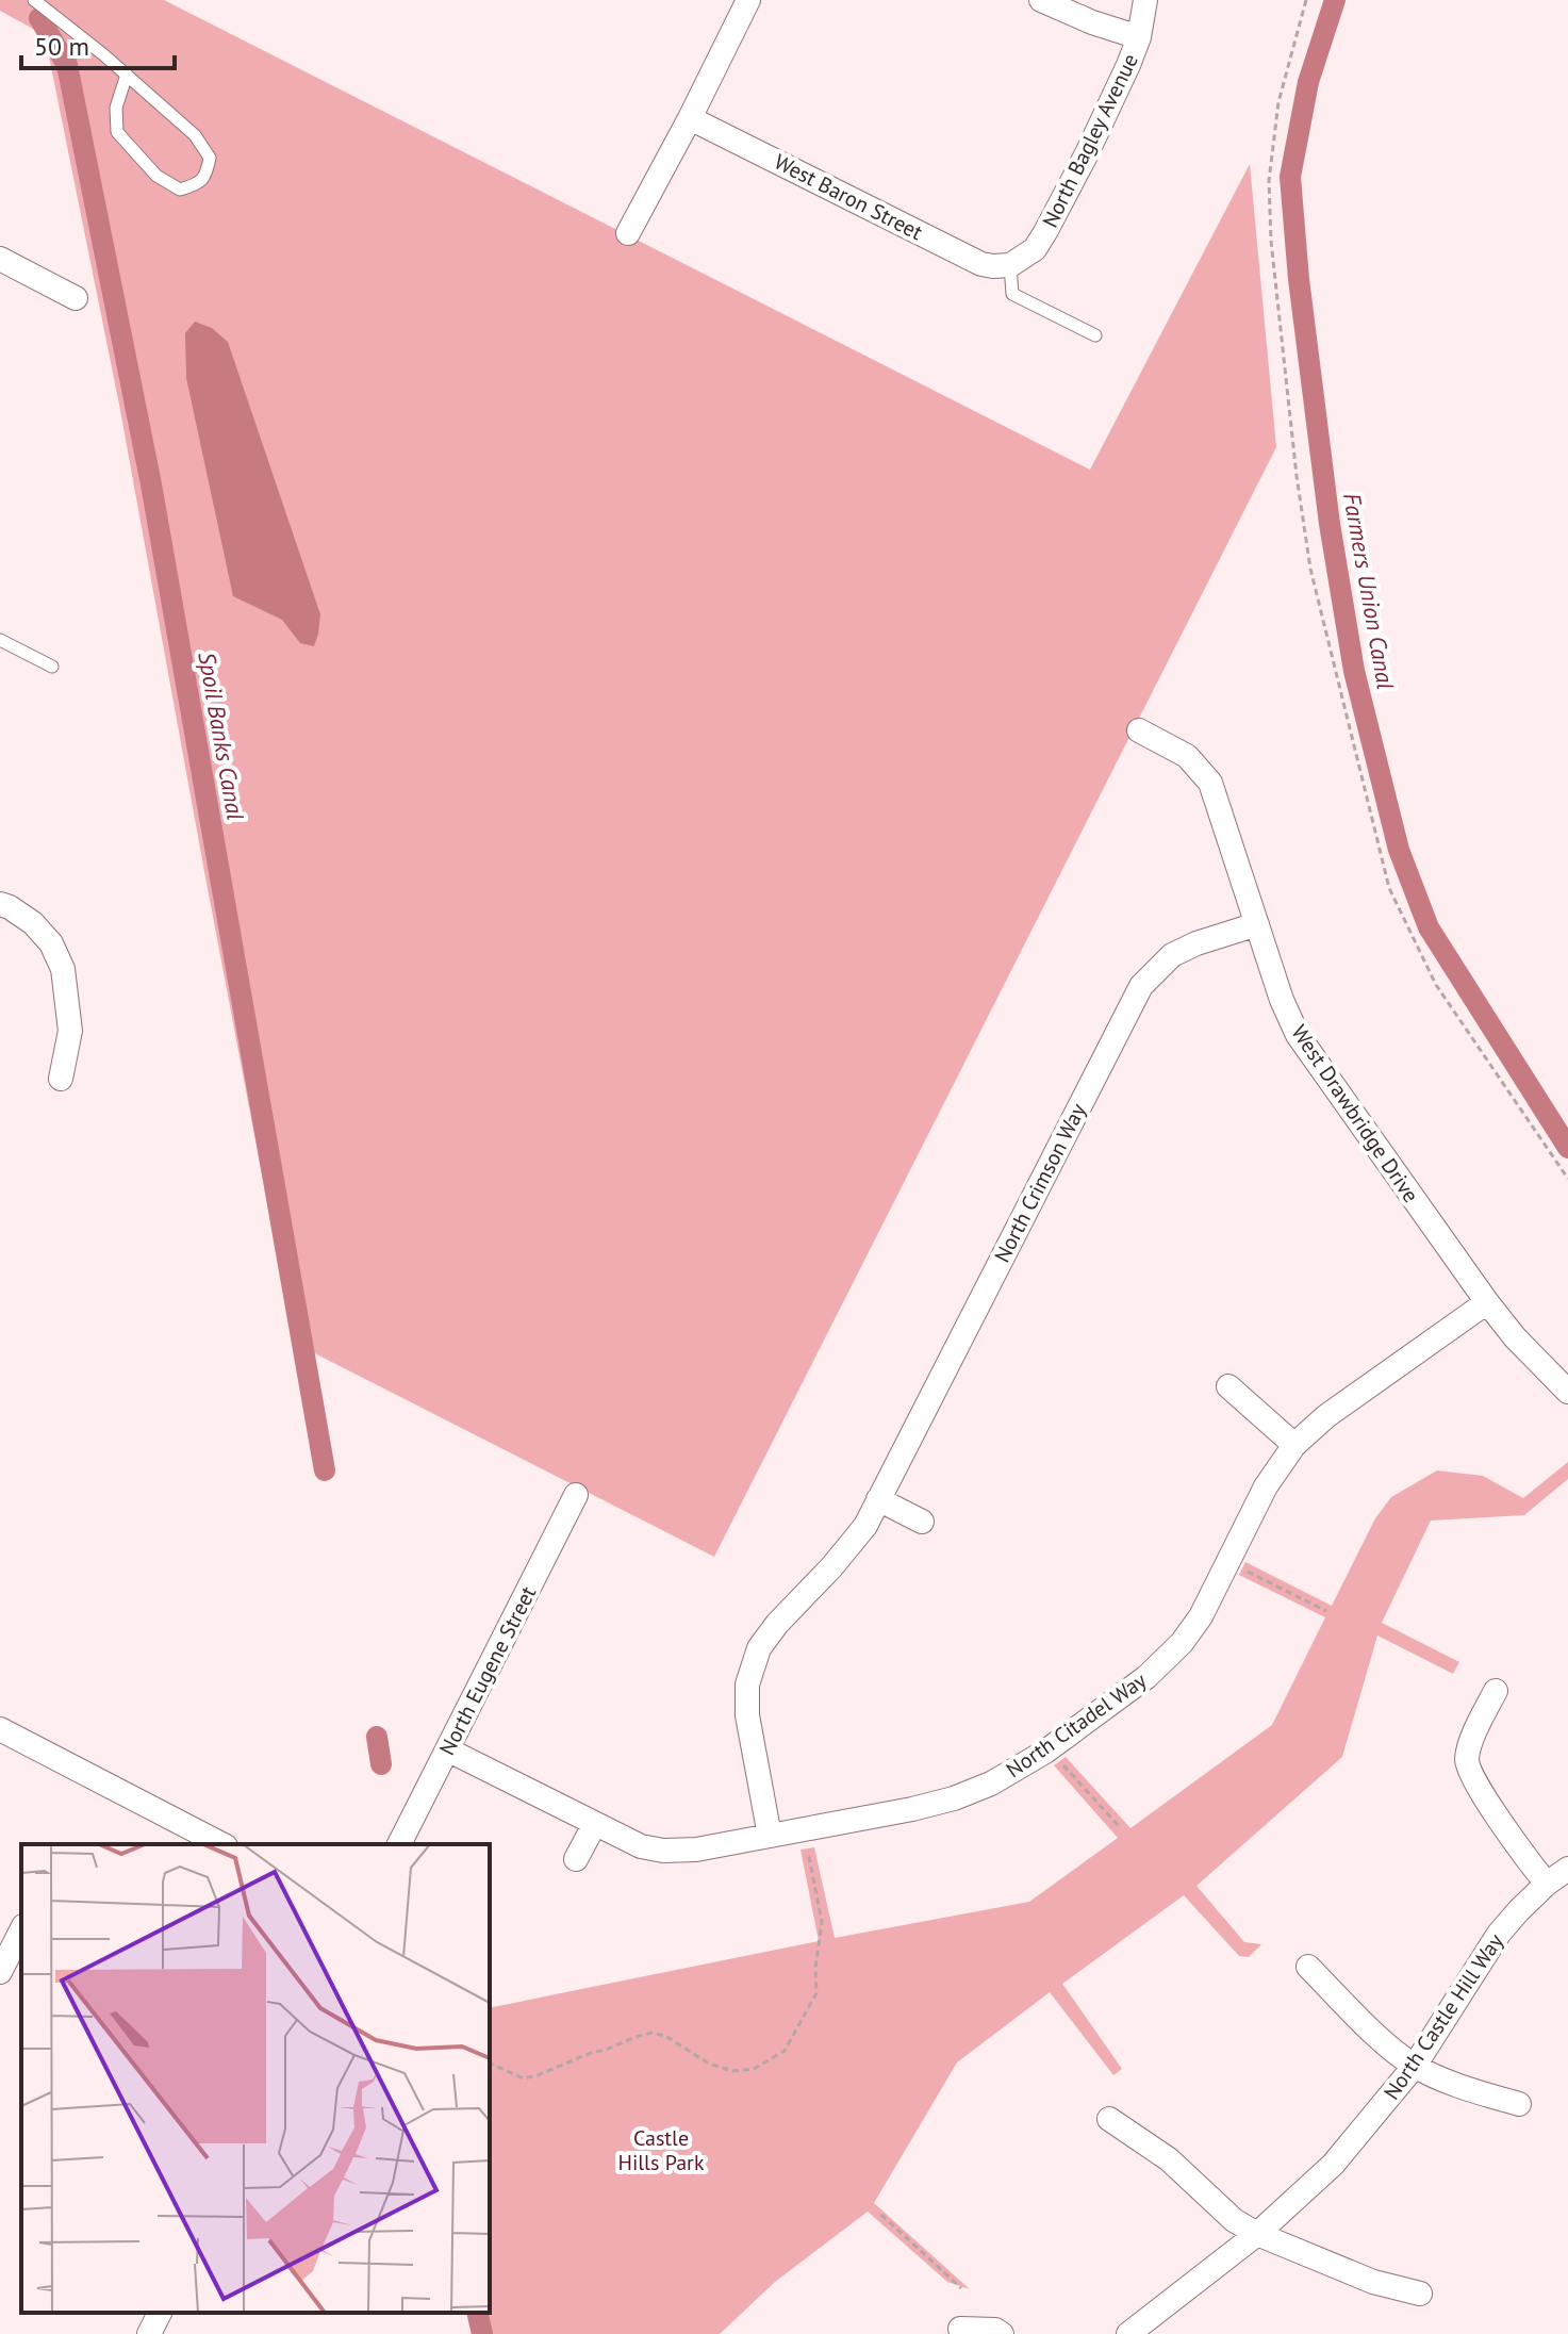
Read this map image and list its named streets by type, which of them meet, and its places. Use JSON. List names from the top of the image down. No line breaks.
{"streets":{"street":["North Bagley Avenue","West Baron Street","West Drawbridge Drive","North Crimson Way","North Eugene Street","North Citadel Way","North Castle Hill Way"]},"crossings":[["North Bagley Avenue","West Baron Street"],["West Drawbridge Drive","North Crimson Way"],["West Drawbridge Drive","North Citadel Way"],["North Crimson Way","North Citadel Way"],["North Eugene Street","North Citadel Way"]],"water":["Farmers Union Canal","Spoil Banks Canal"],"parks":["Castle Hills Park"],"scale_bar":"50 m"}
